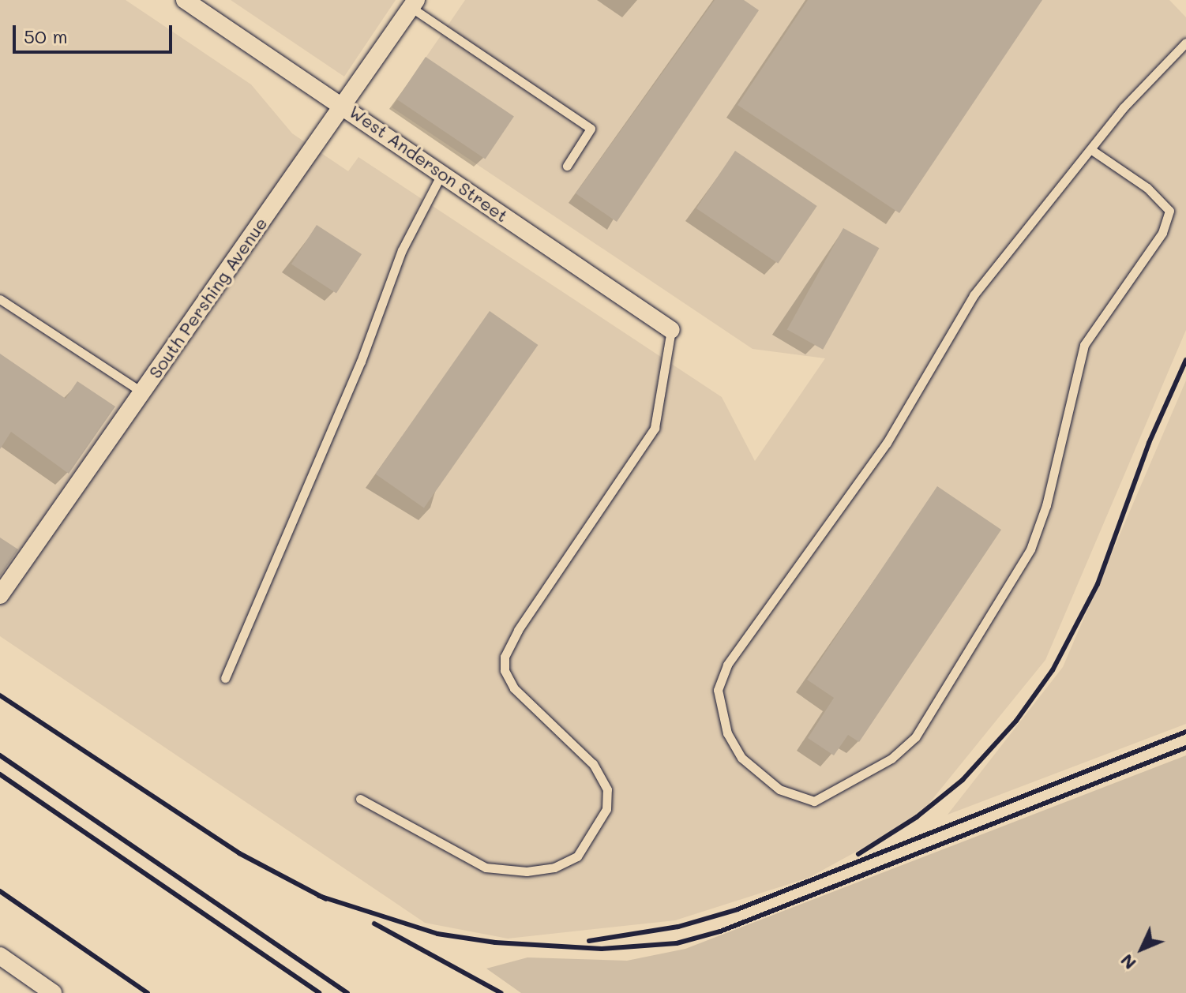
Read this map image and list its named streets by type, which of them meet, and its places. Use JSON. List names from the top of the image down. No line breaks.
{"streets":{"street":["West Anderson Street","South Pershing Avenue"]},"crossings":[["West Anderson Street","South Pershing Avenue"]],"scale_bar":"50 m","north":"bottom left"}
